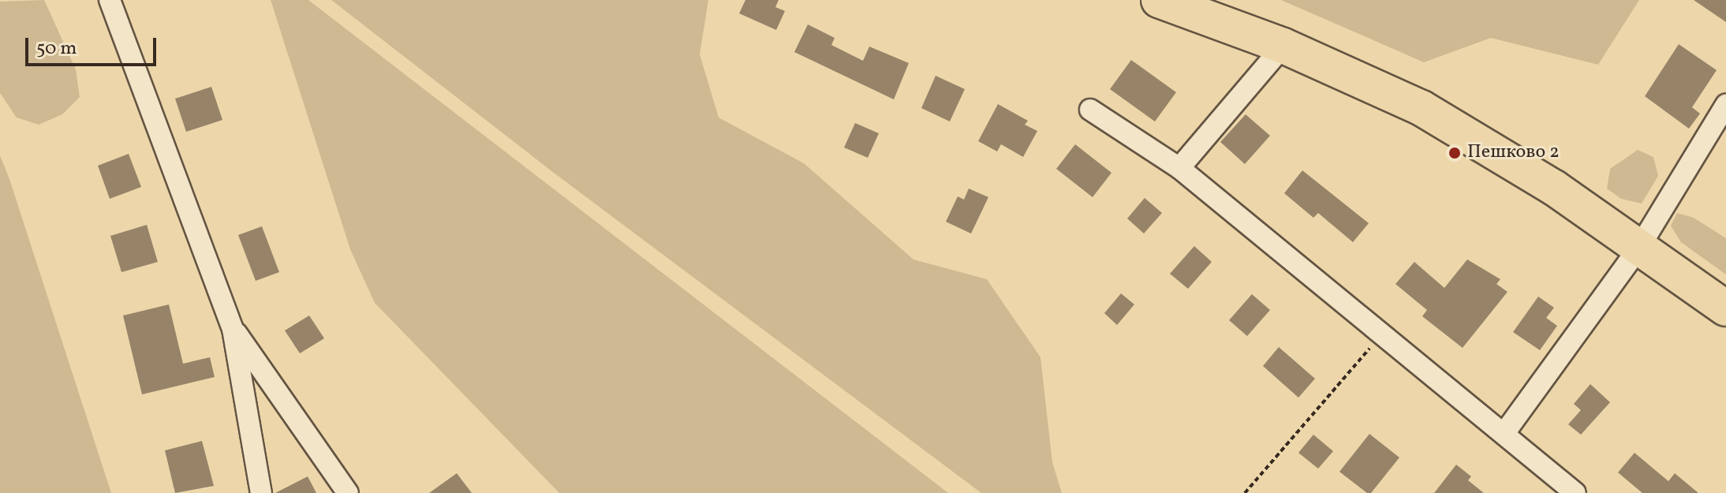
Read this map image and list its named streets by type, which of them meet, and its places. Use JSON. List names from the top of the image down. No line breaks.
{"places":["Пешково 2"],"scale_bar":"50 m"}
